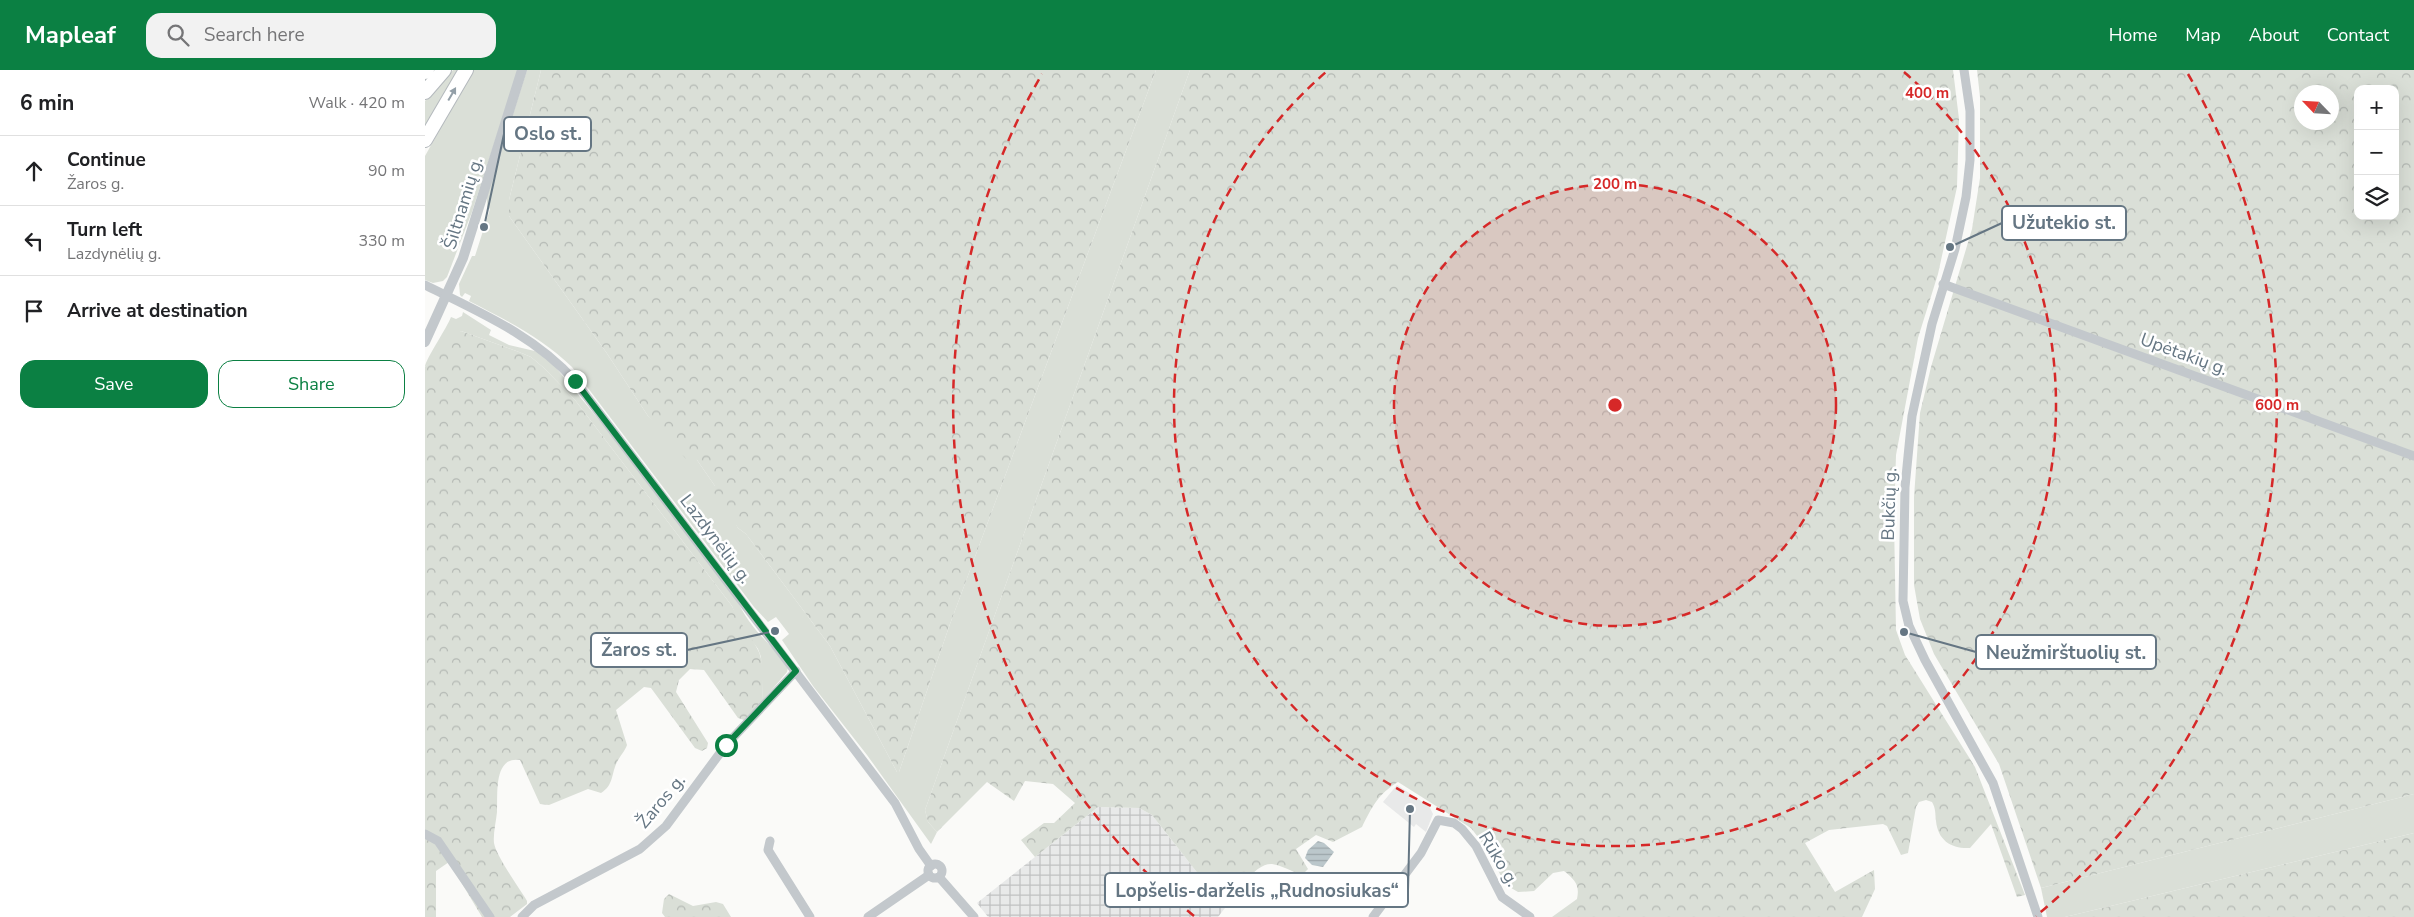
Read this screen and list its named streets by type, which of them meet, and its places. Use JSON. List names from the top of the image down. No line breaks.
{"streets":{"street":["Šiltnamių g.","Upėtakių g.","Bukčių g.","Lazdynėlių g.","Žaros g.","Rūko g."]},"crossings":[["Šiltnamių g.","Lazdynėlių g."],["Upėtakių g.","Bukčių g."],["Lazdynėlių g.","Žaros g."]],"places":["Oslo st.","Užutekio st.","Žaros st.","Neužmirštuolių st.","Lopšelis-darželis „Rudnosiukas“"],"north":"top left","page":{"header":"Mapleaf","search":"Search here","nav":["Home","Map","About","Contact"],"heading":["6 min","Walk · 420 m"],"map_buttons":["+","−"],"list":[["Continue","Žaros g.","90 m"],["Turn left","Lazdynėlių g.","330 m"],"Arrive at destination"],"buttons":["Save","Share"]},"rings":["400 m","200 m","600 m"]}
